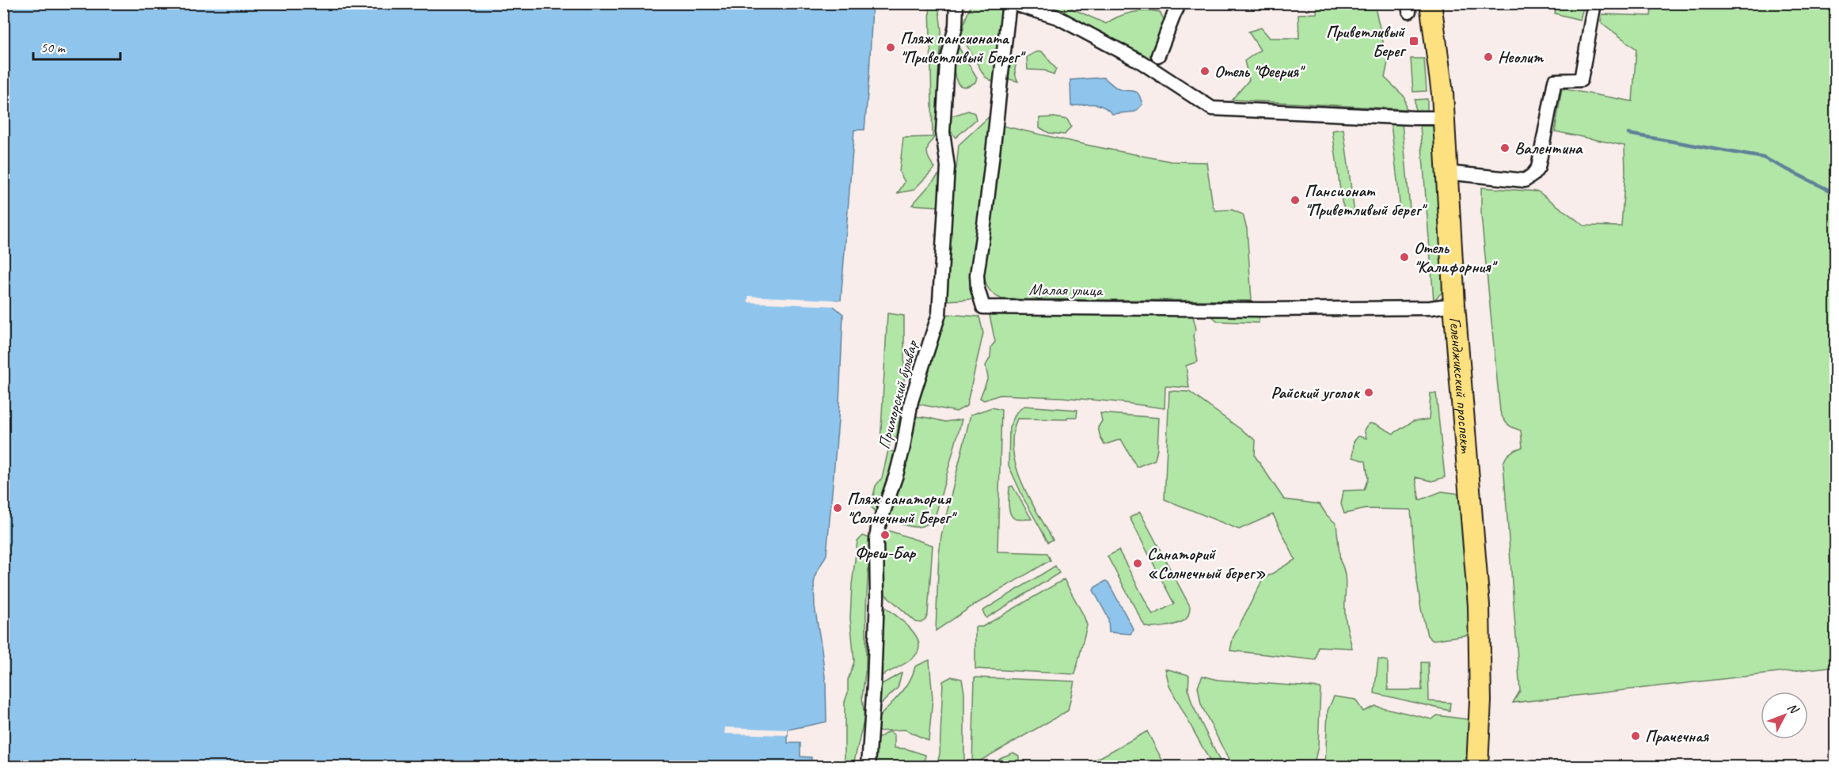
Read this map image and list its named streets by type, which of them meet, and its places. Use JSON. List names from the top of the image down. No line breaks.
{"streets":{"main road":["Геленджикский проспект"],"street":["Малая улица","Приморский бульвар"]},"crossings":[["Малая улица","Геленджикский проспект"]],"places":{"transit":["Приветливый Берег"],"other":["Пляж пансионата \"Приветливый Берег\"","Неолит","Отель \"Феерия\"","Валентина","Пансионат \"Приветливый берег\"","Отель \"Калифорния\"","Райский уголок","Пляж санатория \"Солнечный Берег\"","Фреш-Бар","Санаторий «Солнечный берег»","Прачечная"]},"scale_bar":"50 m","north":"top right"}
